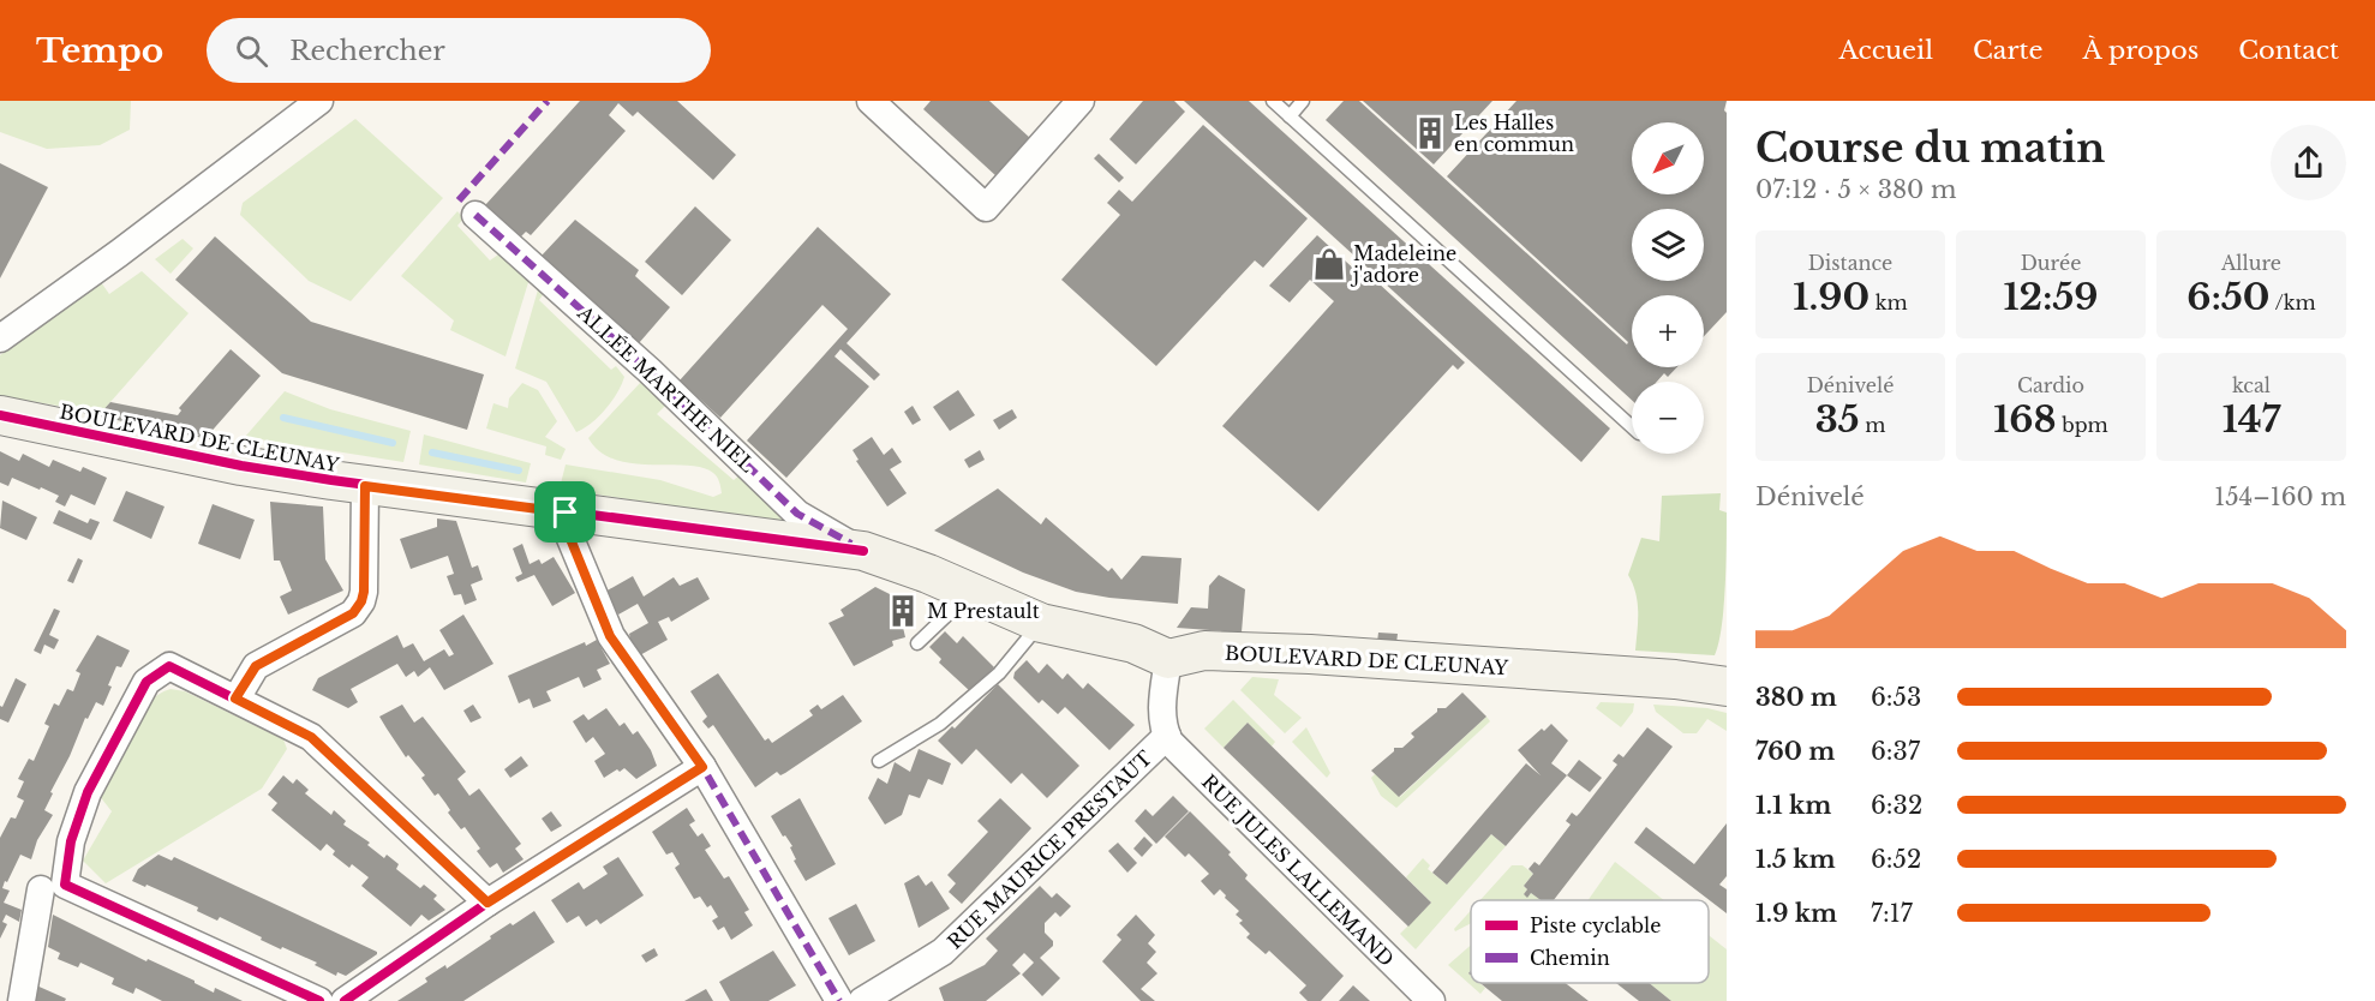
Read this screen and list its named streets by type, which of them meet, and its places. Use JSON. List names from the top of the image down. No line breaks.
{"streets":{"main road":["BOULEVARD DE CLEUNAY"],"street":["ALLÉE MARTHE NIEL","RUE MAURICE PRESTAUT","RUE JULES LALLEMAND"]},"crossings":[["ALLÉE MARTHE NIEL","BOULEVARD DE CLEUNAY"],["BOULEVARD DE CLEUNAY","RUE MAURICE PRESTAUT"],["RUE MAURICE PRESTAUT","RUE JULES LALLEMAND"]],"places":{"building":["Les Halles en commun","M Prestault"],"shop":["Madeleine j'adore"]},"legend":["Piste cyclable","Chemin"],"north":"bottom left","page":{"header":"Tempo","search":"Rechercher","nav":["Accueil","Carte","À propos","Contact"],"heading":["Course du matin","07:12 · 5 × 380 m"],"map_buttons":["+","−"],"stats":[["Distance","1.90 km"],["Durée","12:59"],["Allure","6:50 /km"],["Dénivelé","35 m"],["Cardio","168 bpm"],["kcal","147"]],"chart":["Dénivelé","154–160 m"],"list":[{"name":"380 m","note":"6:53"},{"name":"760 m","note":"6:37"},{"name":"1.1 km","note":"6:32"},{"name":"1.5 km","note":"6:52"},{"name":"1.9 km","note":"7:17"}]}}
